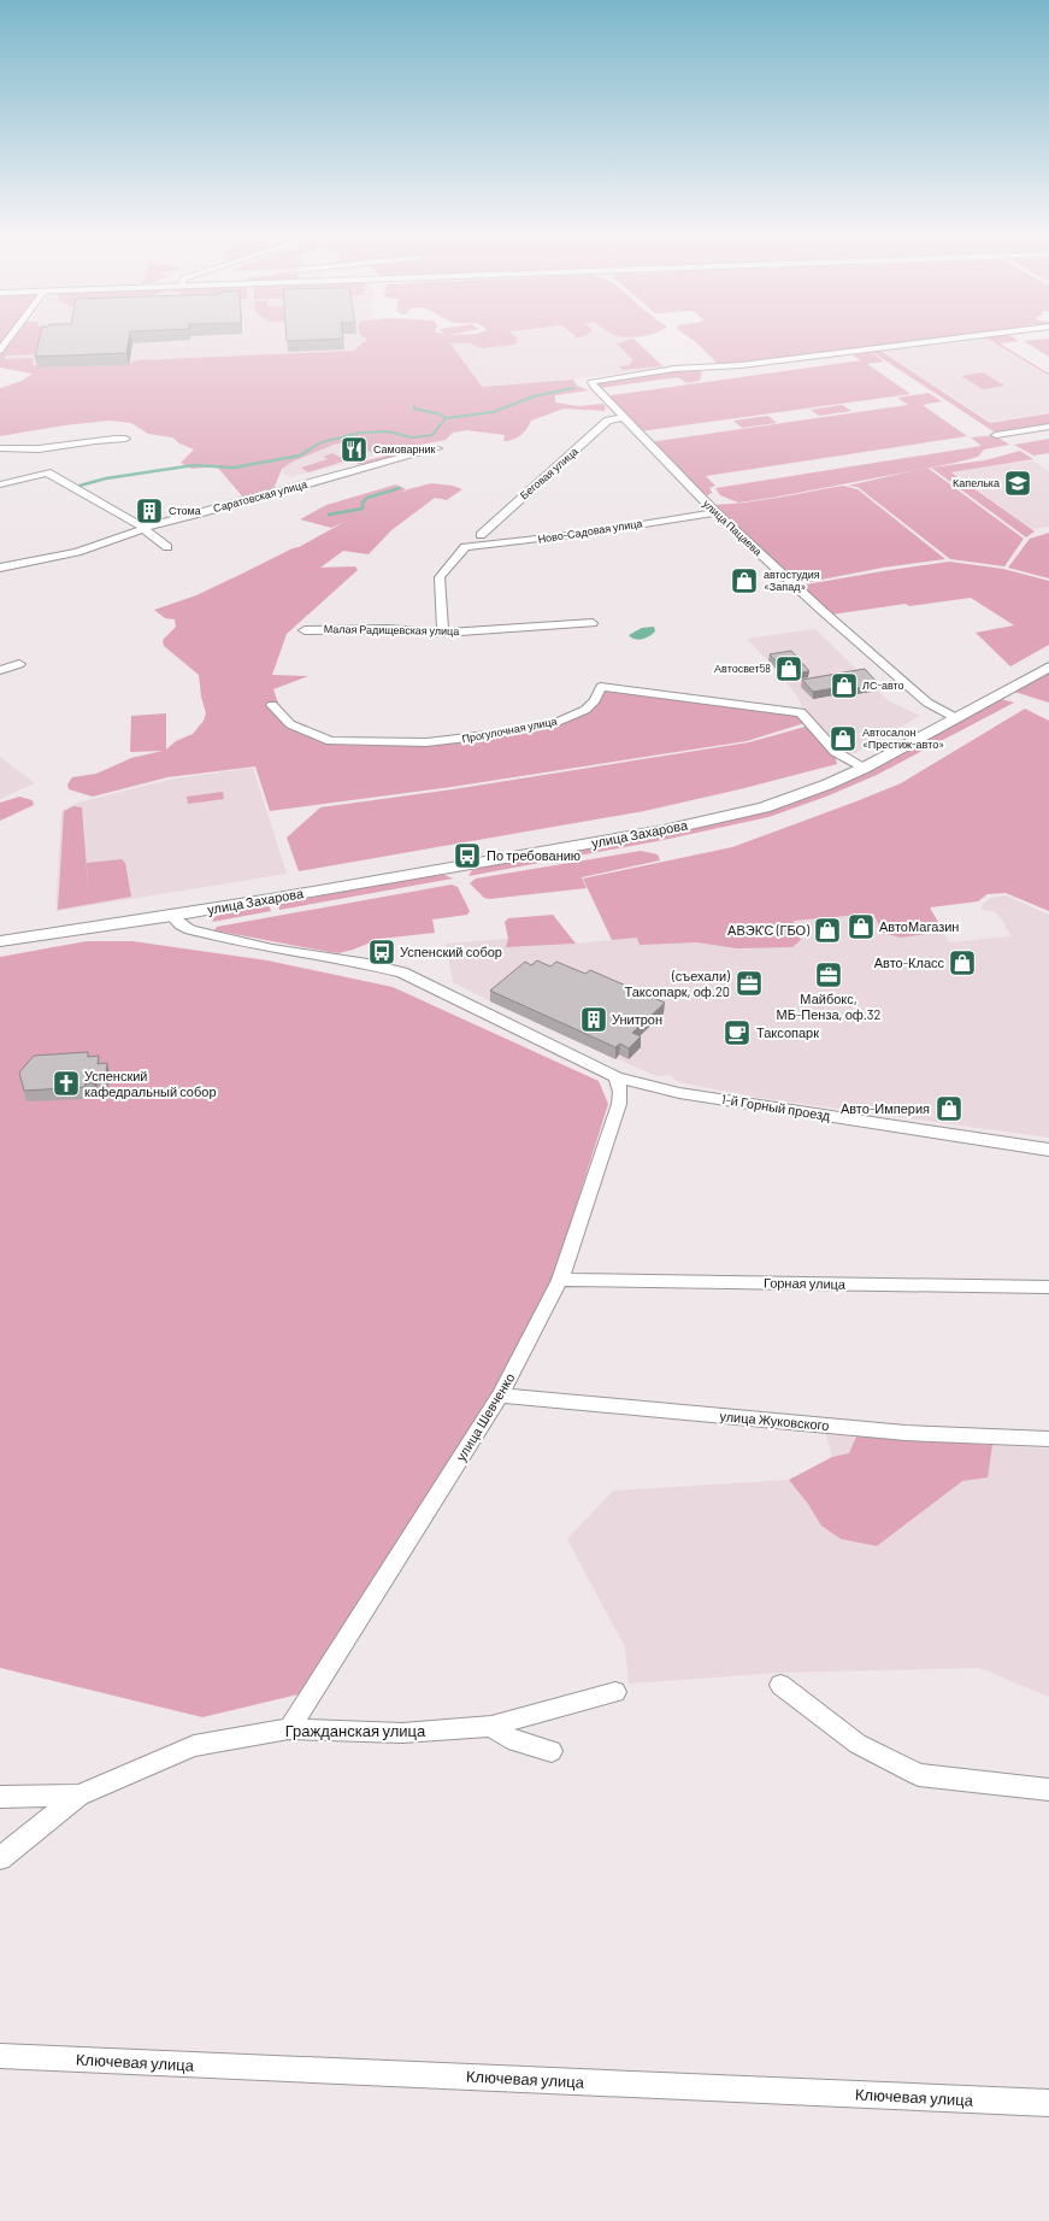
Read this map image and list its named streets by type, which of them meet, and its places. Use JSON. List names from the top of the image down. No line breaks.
{"streets":{"main road":["улица Захарова"],"street":["Беговая улица","Саратовская улица","улица Пацаева","Ново-Садовая улица","Малая Радищевская улица","Прогулочная улица","1-й Горный проезд","Горная улица","улица Шевченко","улица Жуковского","Гражданская улица","Ключевая улица"]},"crossings":[["Беговая улица","улица Пацаева"],["улица Пацаева","Ново-Садовая улица"],["улица Пацаева","улица Захарова"],["Ново-Садовая улица","Малая Радищевская улица"],["Прогулочная улица","улица Захарова"],["улица Захарова","1-й Горный проезд"],["1-й Горный проезд","улица Шевченко"],["Горная улица","улица Шевченко"],["улица Шевченко","улица Жуковского"],["улица Шевченко","Гражданская улица"]],"places":{"restaurant":["Самоварник"],"school or university":["Капелька"],"building":["Стома","Унитрон"],"shop":["автостудия «Запад»","Автосвет58","ЛС-авто","Автосалон «Престиж-авто»","АвтоМагазин","АВЭК'С (ГБО)","Авто-Класс","Авто-Империя"],"bus stop":["По требованию","Успенский собор"],"office":["Майбокс, МБ-Пенза, оф.32","(съехали) Таксопарк, оф.20"],"cafe":["Таксопарк"],"church":["Успенский кафедральный собор"]}}
